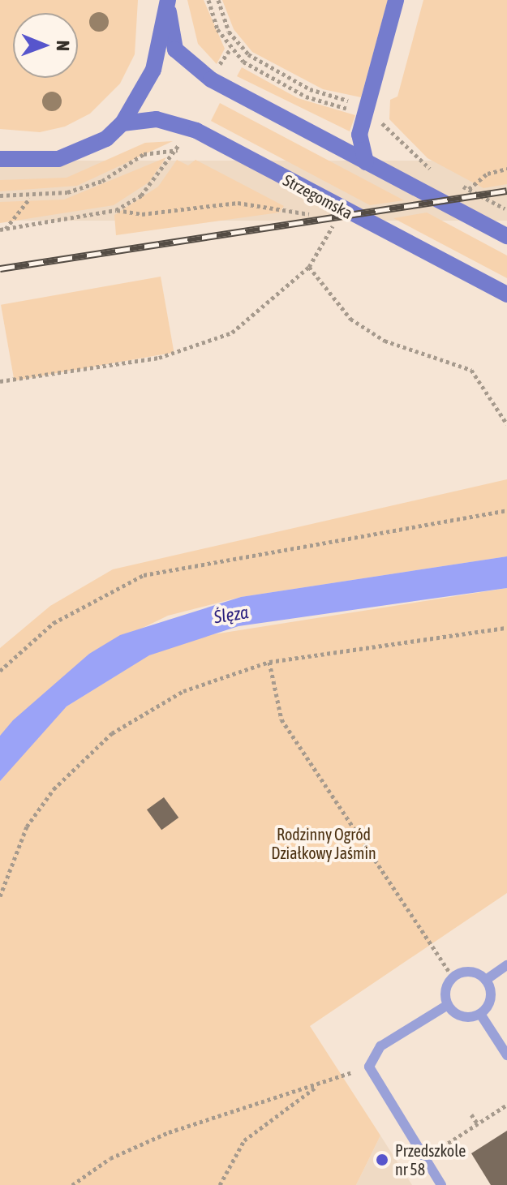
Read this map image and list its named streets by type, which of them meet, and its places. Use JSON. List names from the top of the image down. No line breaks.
{"streets":{"main road":["Strzegomska"]},"water":["Ślęza"],"parks":["Rodzinny Ogród Działkowy Jaśmin"],"places":["Przedszkole nr 58"],"north":"right"}
